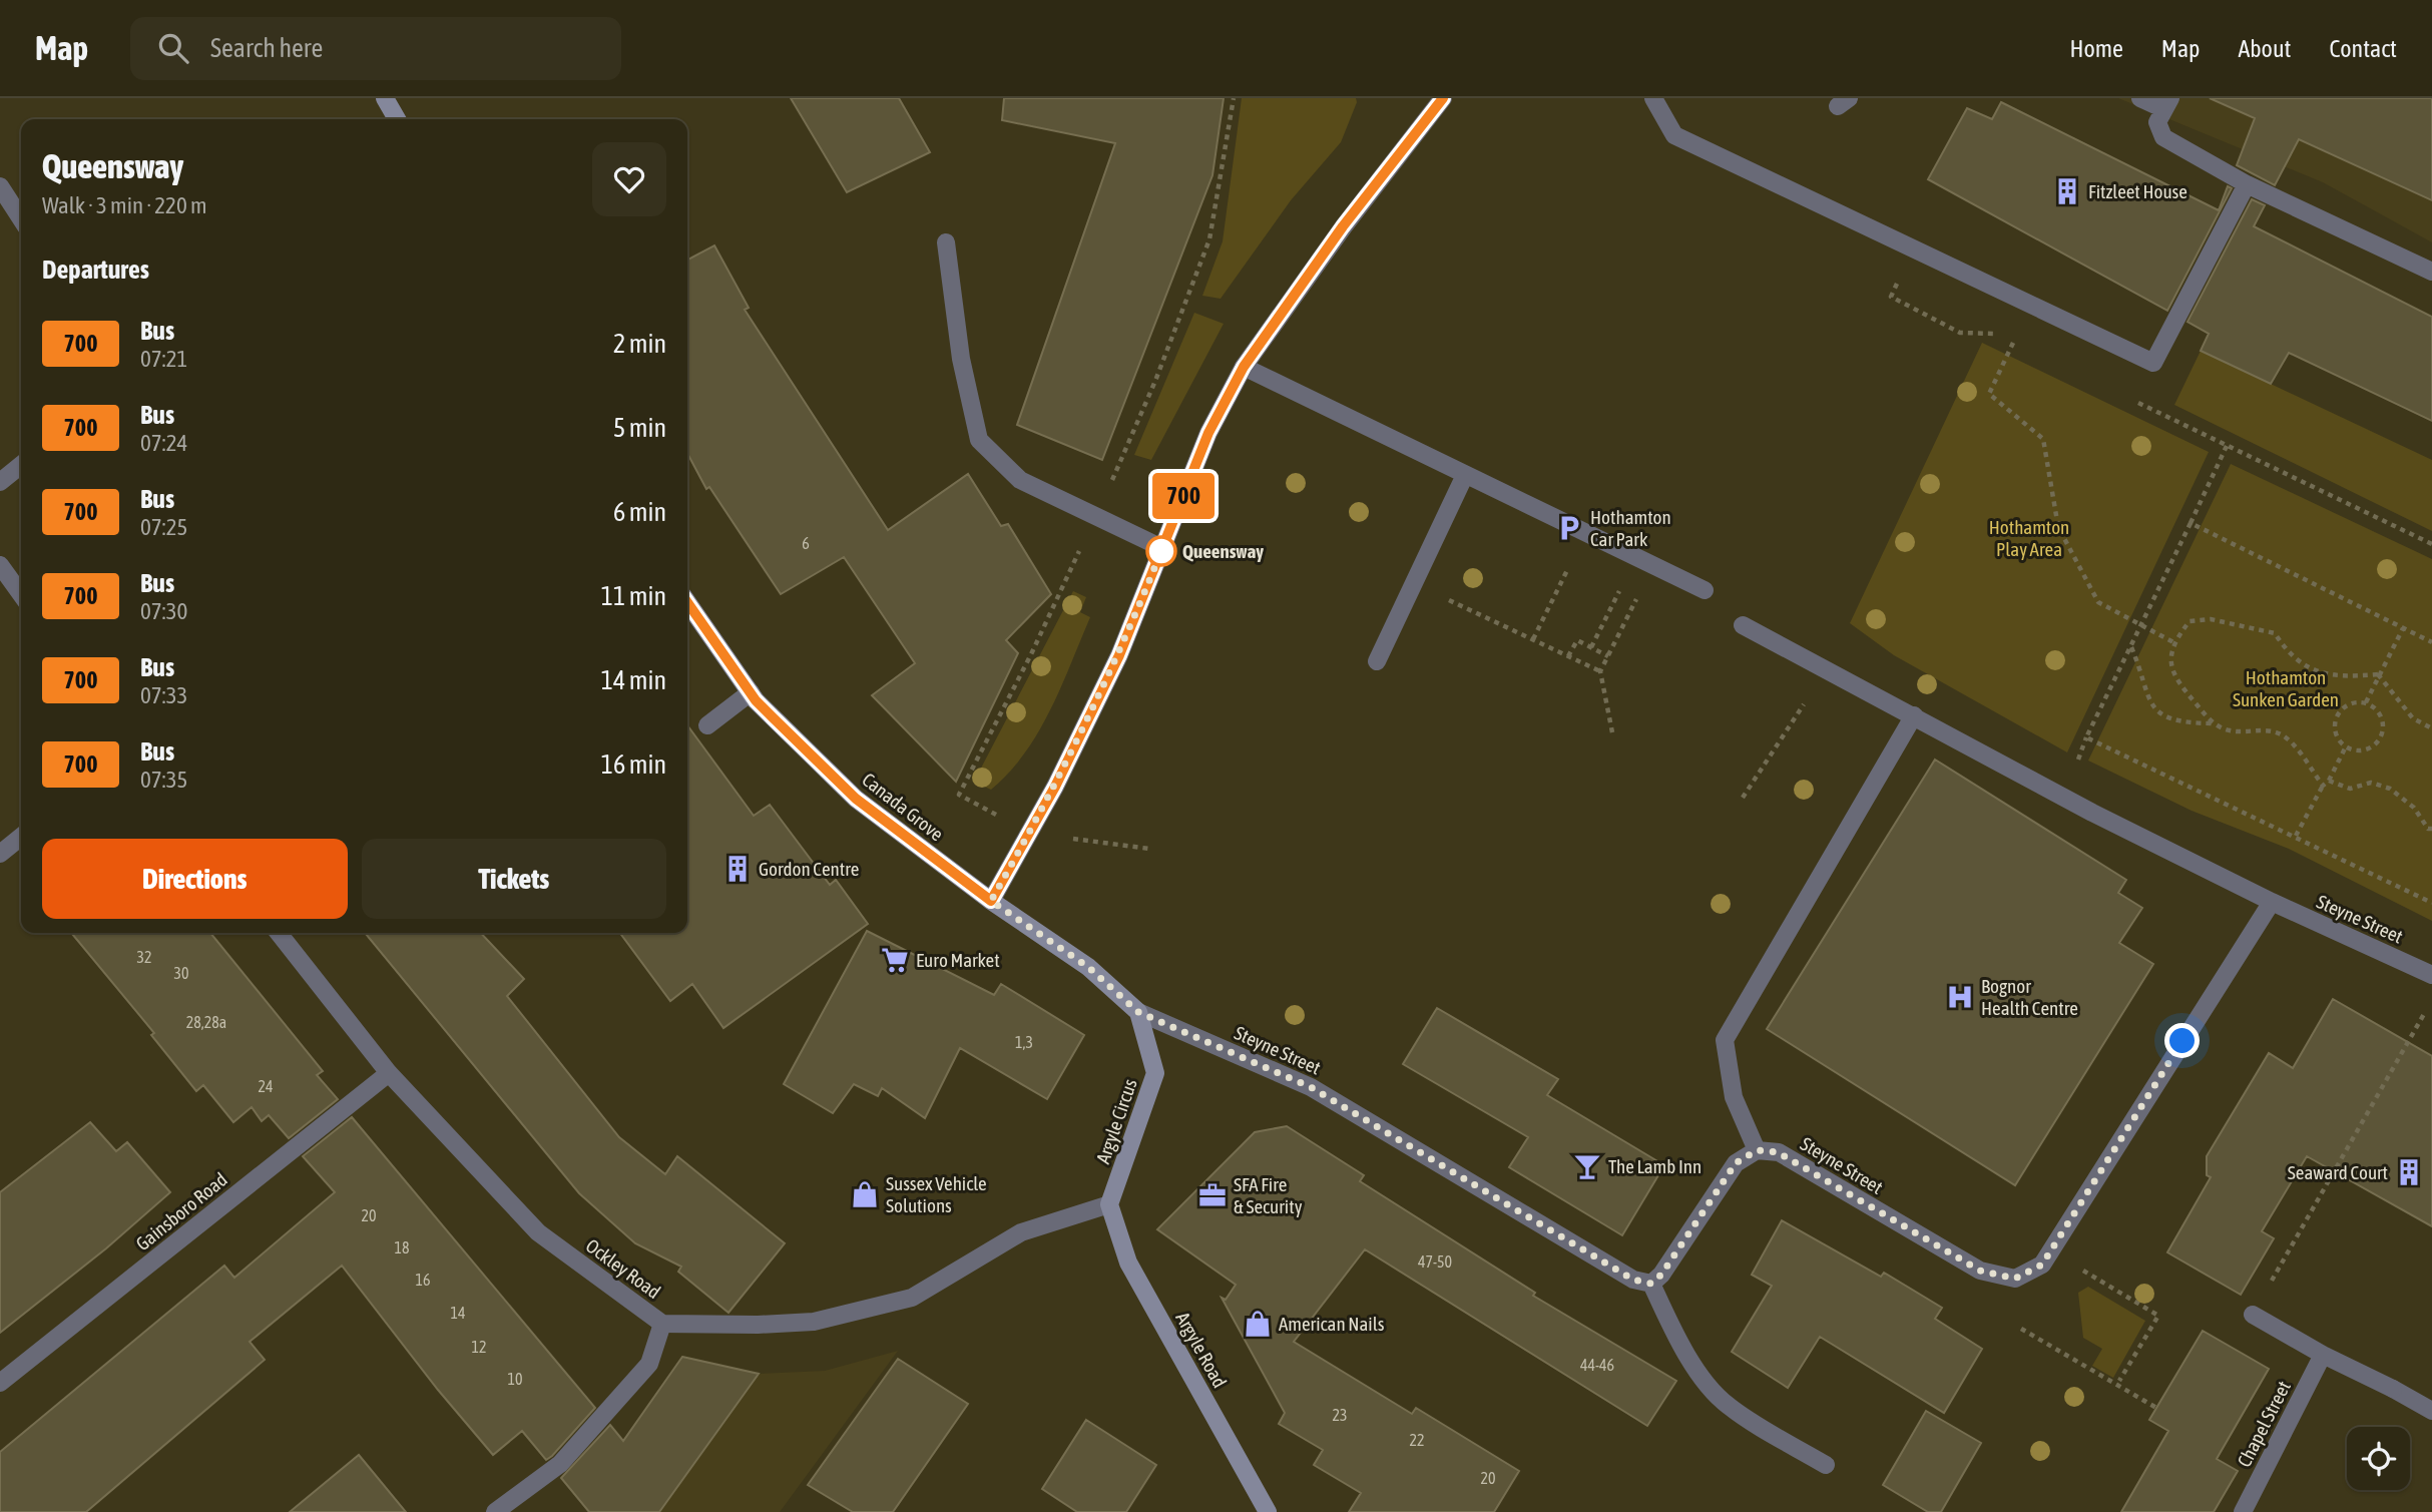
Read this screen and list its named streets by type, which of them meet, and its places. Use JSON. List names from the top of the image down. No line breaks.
{"streets":{"main road":["Canada Grove","Argyle Circus","Argyle Road"],"street":["Steyne Street","Gainsboro Road","Ockley Road","Chapel Street"]},"crossings":[["Canada Grove","Steyne Street"],["Canada Grove","Argyle Circus"],["Steyne Street","Argyle Circus"],["Argyle Circus","Ockley Road"],["Argyle Circus","Argyle Road"],["Gainsboro Road","Ockley Road"],["Ockley Road","Argyle Road"]],"parks":["Hothamton Play Area","Hothamton Sunken Garden"],"places":{"building":["Fitzleet House","Gordon Centre","Seaward Court"],"parking":["Hothamton Car Park"],"other":["Queensway"],"supermarket":["Euro Market"],"hospital":["Bognor Health Centre"],"bar":["The Lamb Inn"],"shop":["Sussex Vehicle Solutions","American Nails"],"office":["SFA Fire & Security"]},"lines":["bus line 700"],"house_numbers":["6","32","30","28,28a","1,3","24","20","18","47-50","16","14","12","44-46","10","23","22","20"],"page":{"header":"Map","search":"Search here","nav":["Home","Map","About","Contact"],"on_map":"700","heading":[["Queensway","Walk · 3 min · 220 m"],"Departures"],"list":[{"mark":"700","name":"Bus","note":"07:21","value":"2 min"},{"mark":"700","name":"Bus","note":"07:24","value":"5 min"},{"mark":"700","name":"Bus","note":"07:25","value":"6 min"},{"mark":"700","name":"Bus","note":"07:30","value":"11 min"},{"mark":"700","name":"Bus","note":"07:33","value":"14 min"},{"mark":"700","name":"Bus","note":"07:35","value":"16 min"}],"buttons":["Directions","Tickets"]}}
